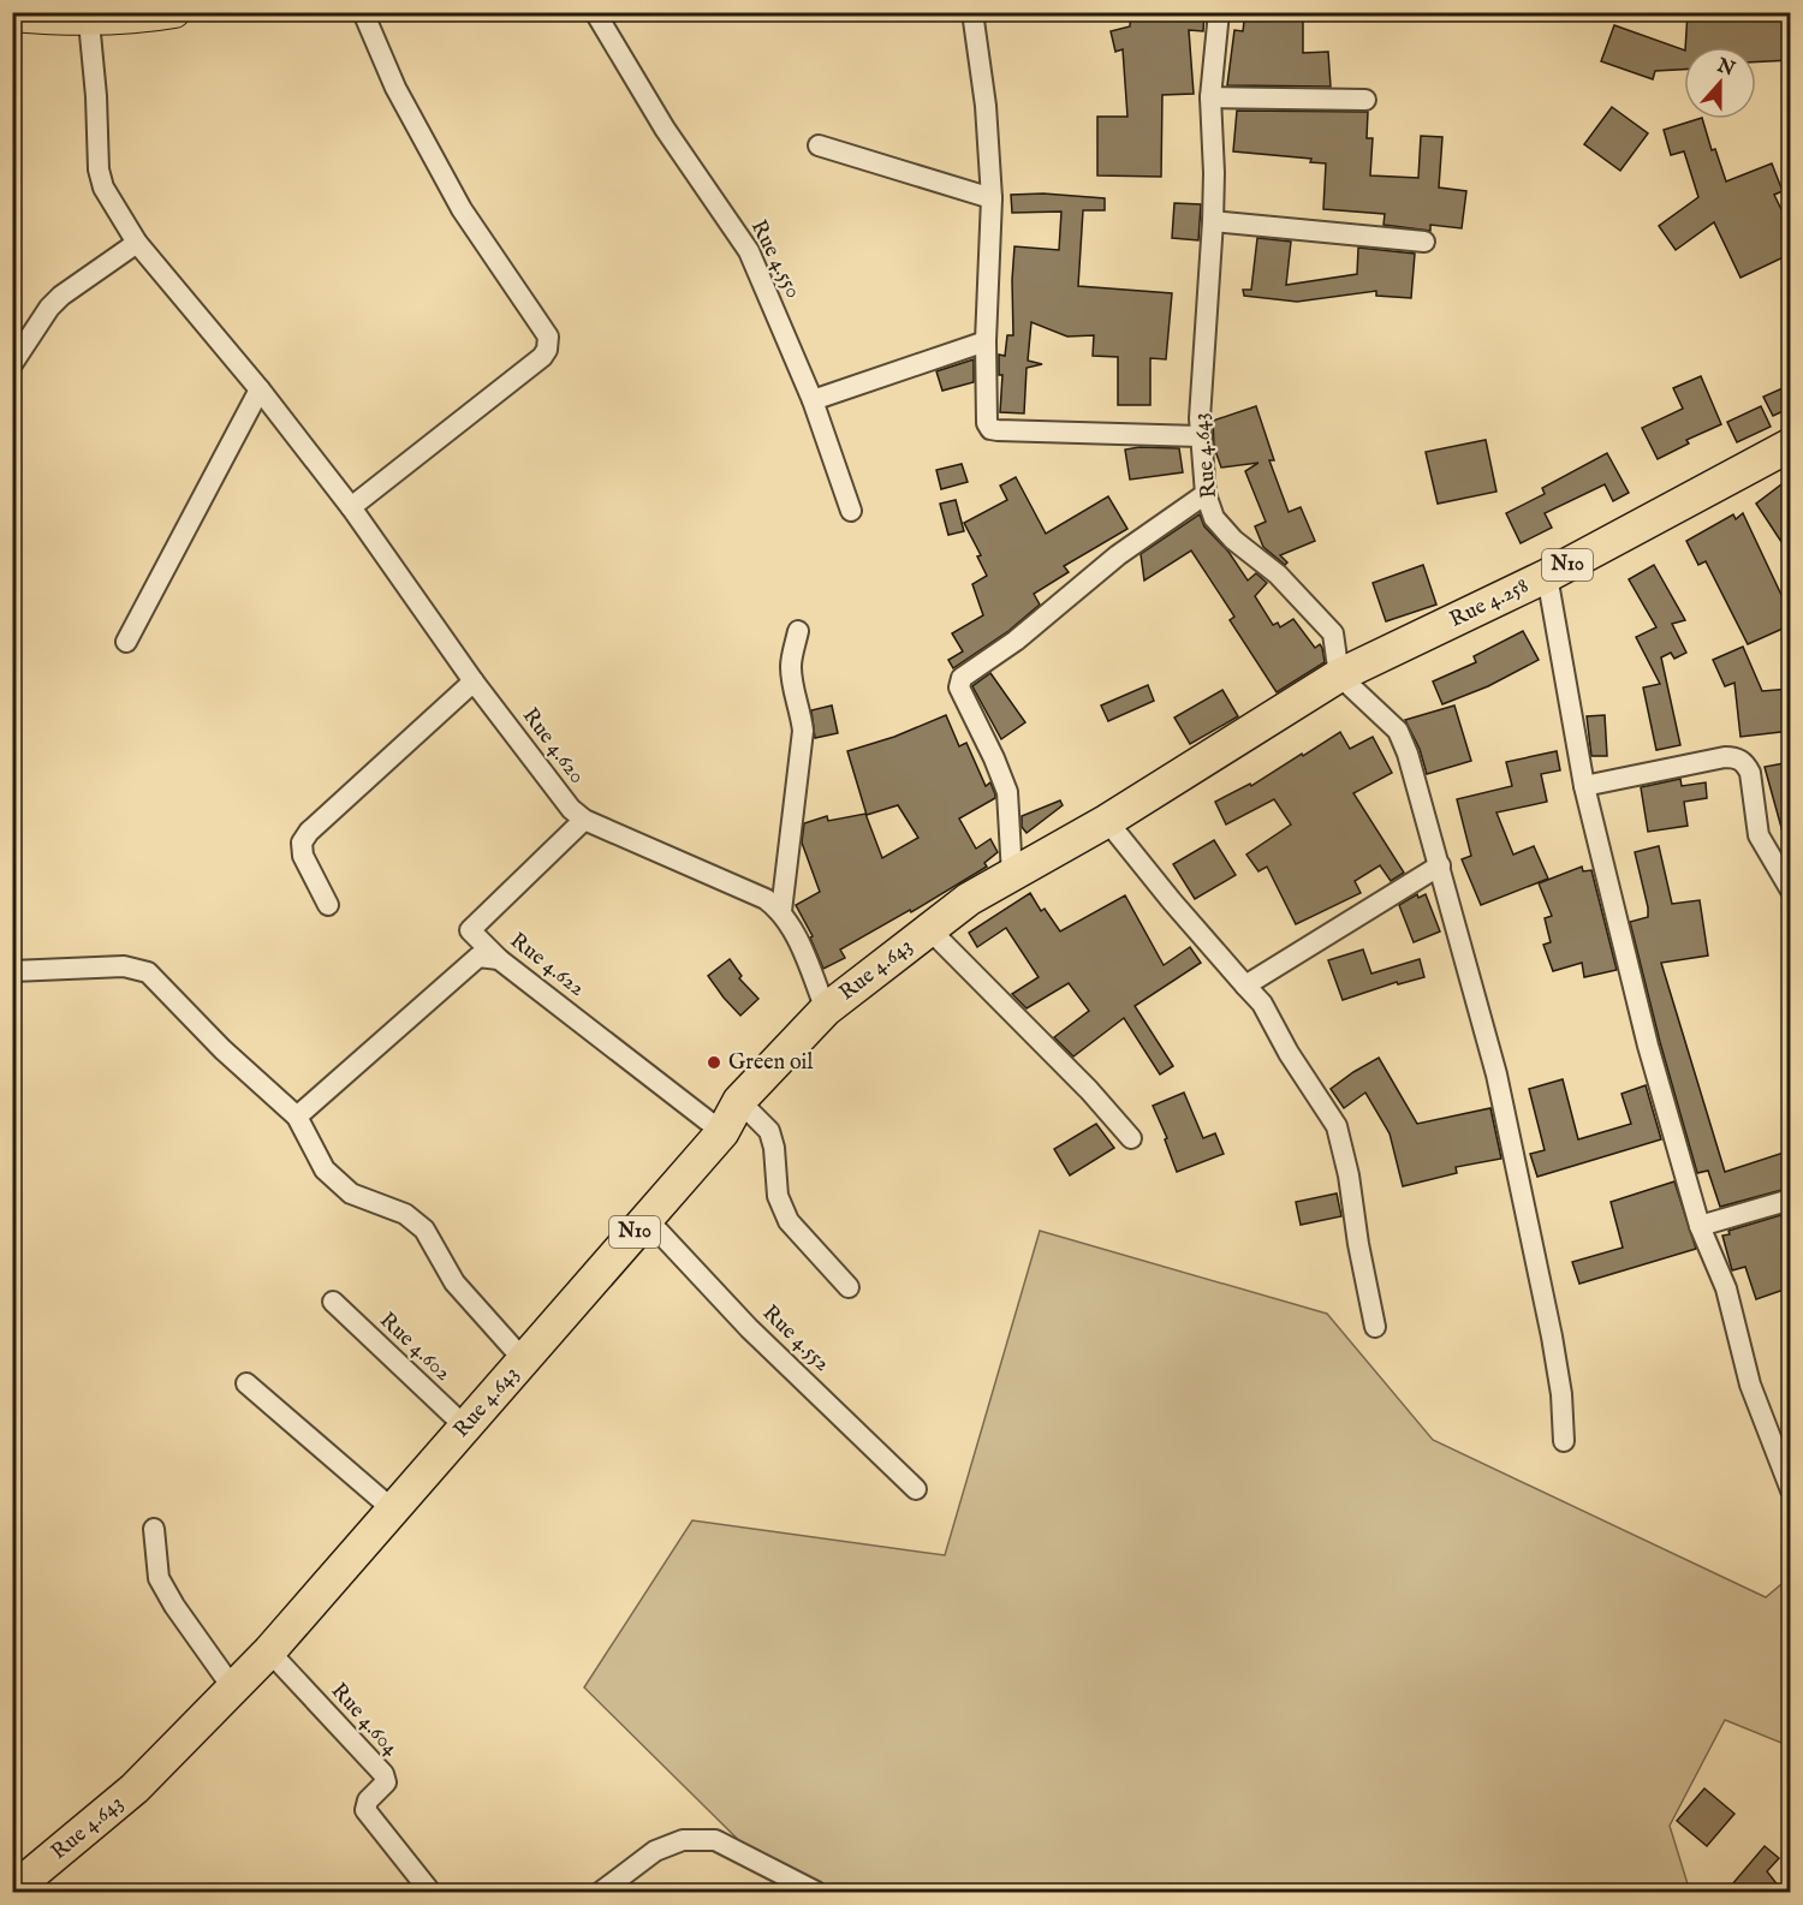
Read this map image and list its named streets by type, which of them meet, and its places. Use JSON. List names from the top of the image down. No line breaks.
{"streets":{"highway":["Rue 4.643","N10","Rue 4.258"],"street":["Rue 4.550","Rue 4.620","Rue 4.622","Rue 4.552","Rue 4.602","Rue 4.604"]},"crossings":[["Rue 4.643","Rue 4.258"],["Rue 4.643","Rue 4.620"],["Rue 4.643","Rue 4.622"],["Rue 4.643","Rue 4.552"],["Rue 4.643","Rue 4.602"],["Rue 4.643","Rue 4.604"],["Rue 4.620","Rue 4.622"]],"places":["Green oil"],"north":"top"}
